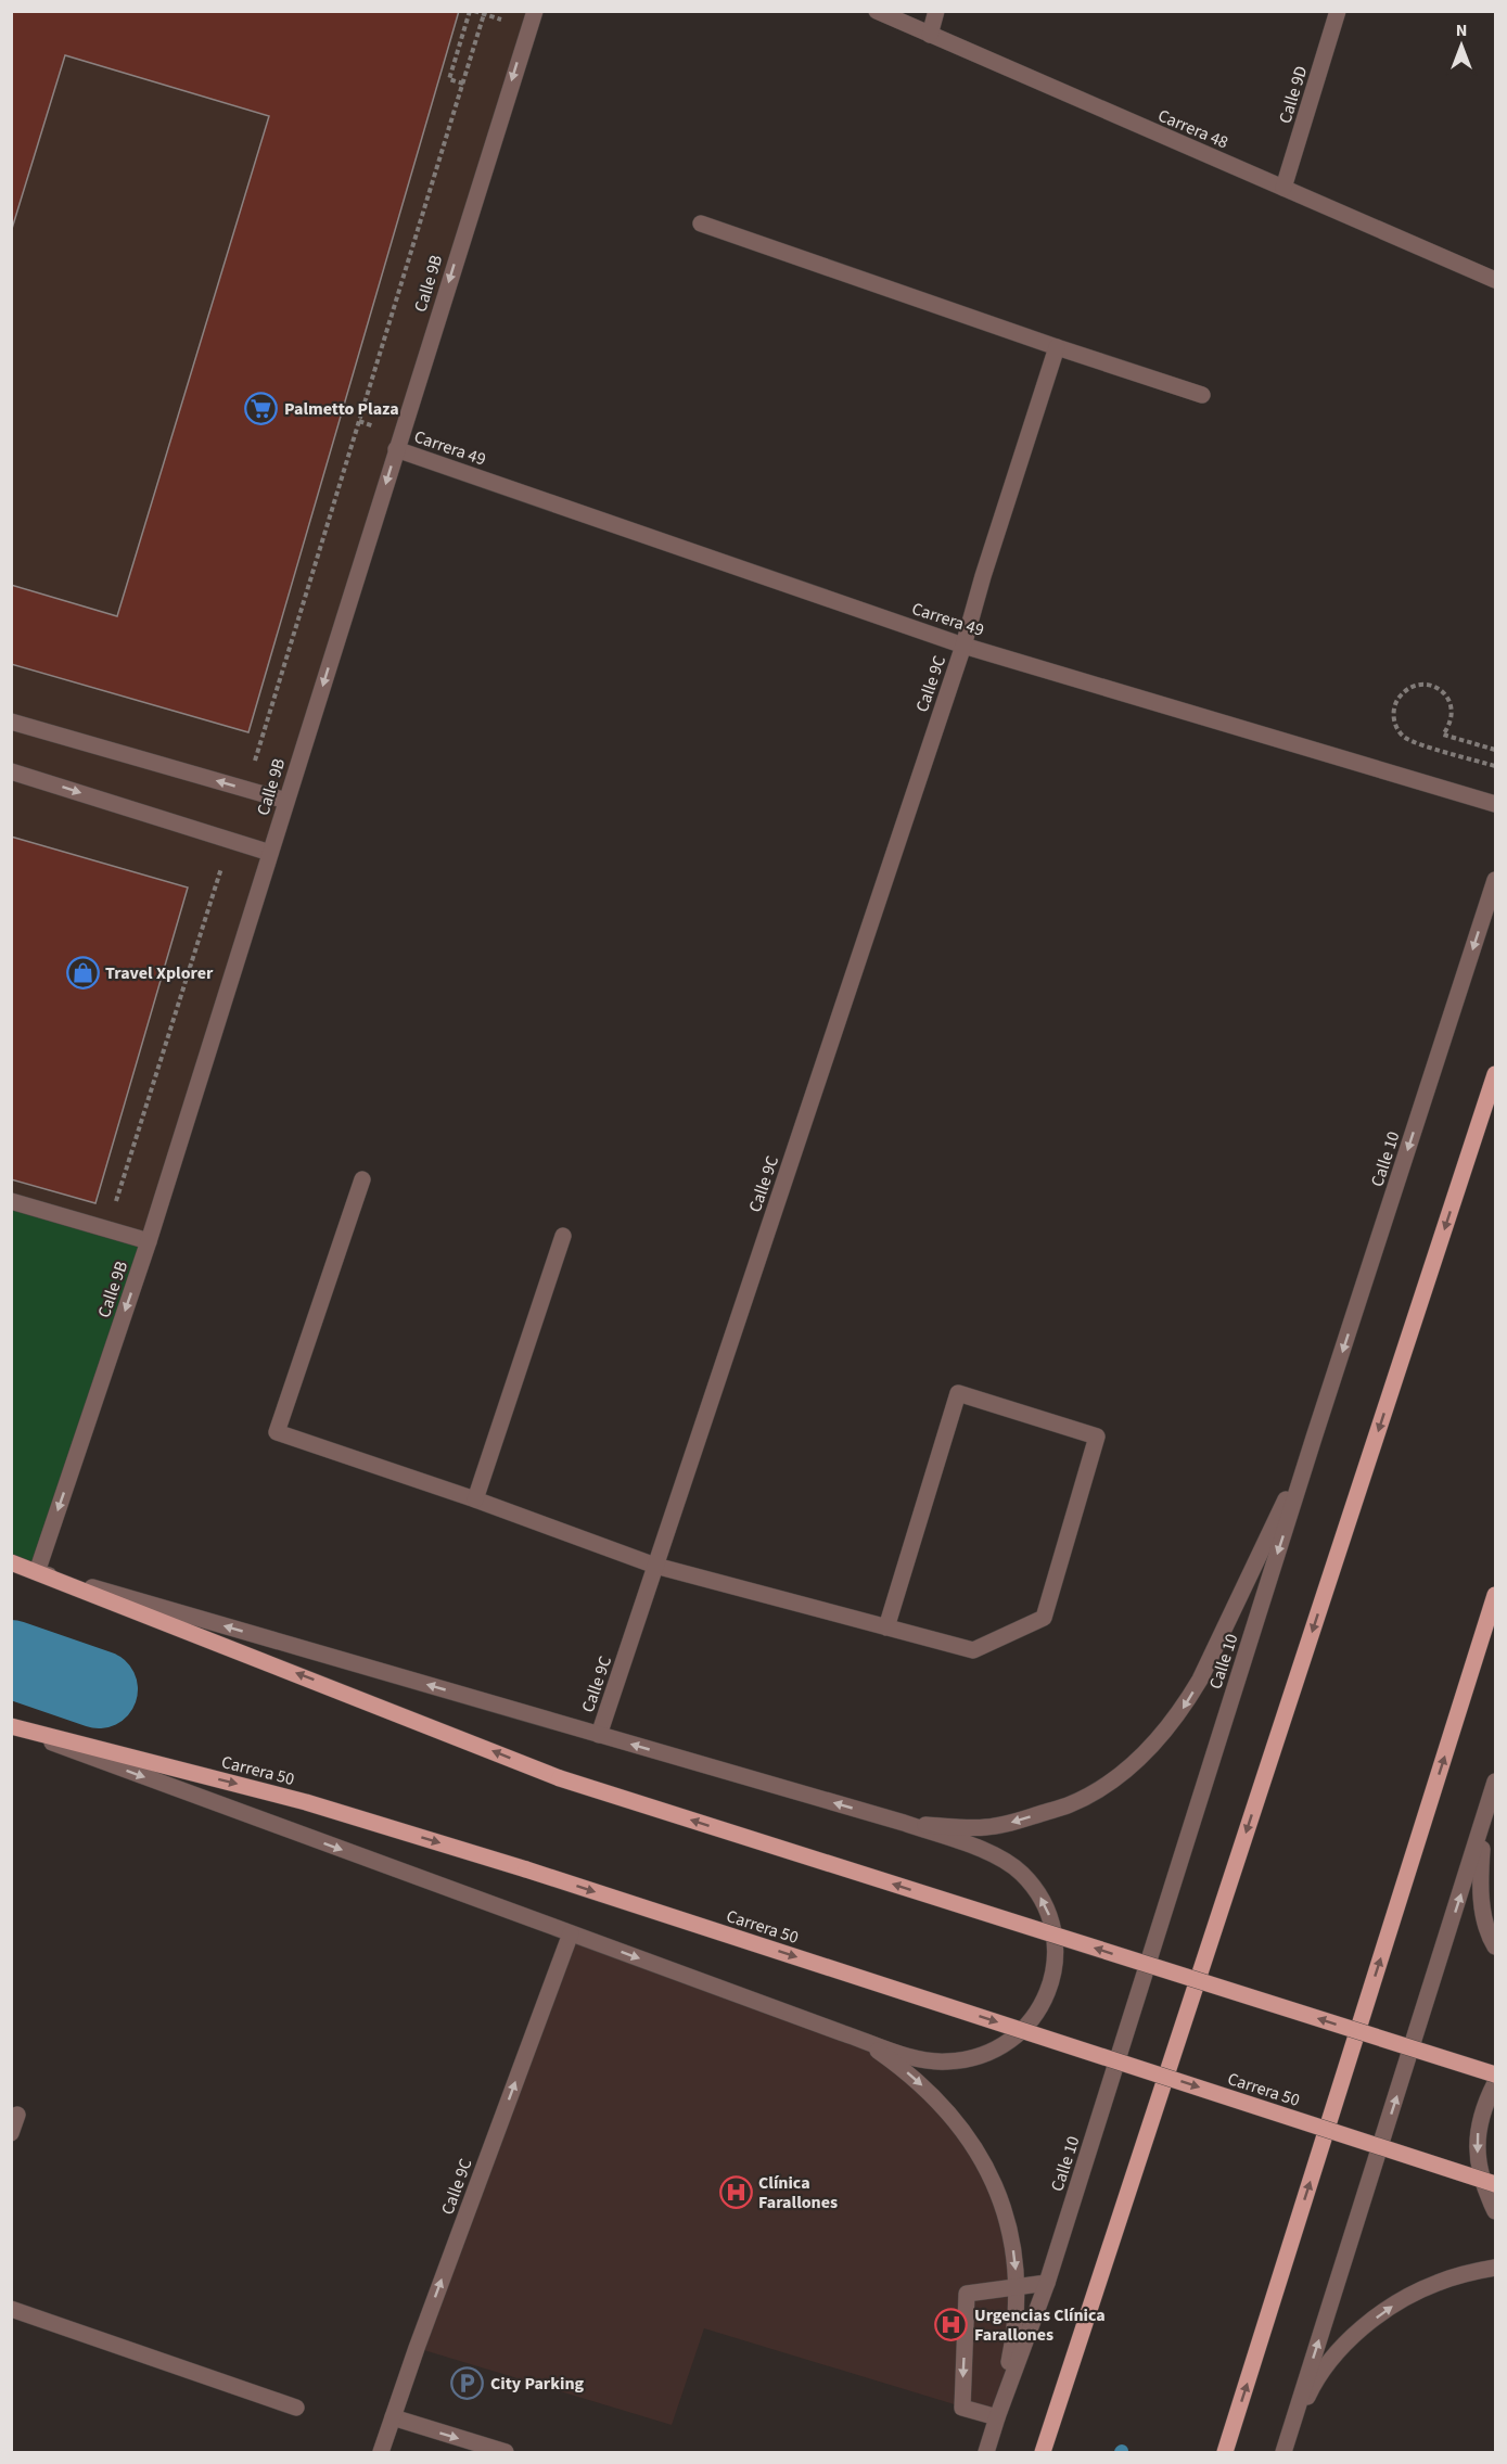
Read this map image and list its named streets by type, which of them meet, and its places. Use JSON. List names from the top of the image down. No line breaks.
{"streets":{"main road":["Carrera 50"],"street":["Calle 9D","Carrera 48","Calle 9B","Carrera 49","Calle 9C","Calle 10"]},"crossings":[["Calle 9D","Carrera 48"],["Calle 9B","Carrera 49"],["Carrera 49","Calle 9C"],["Calle 9C","Carrera 50"]],"one_way":["Calle 9B","Calle 10"],"places":{"supermarket":["Palmetto Plaza"],"shop":["Travel Xplorer"],"hospital":["Clínica Farallones","Urgencias Clínica Farallones"],"parking":["City Parking"]},"north":"top"}
